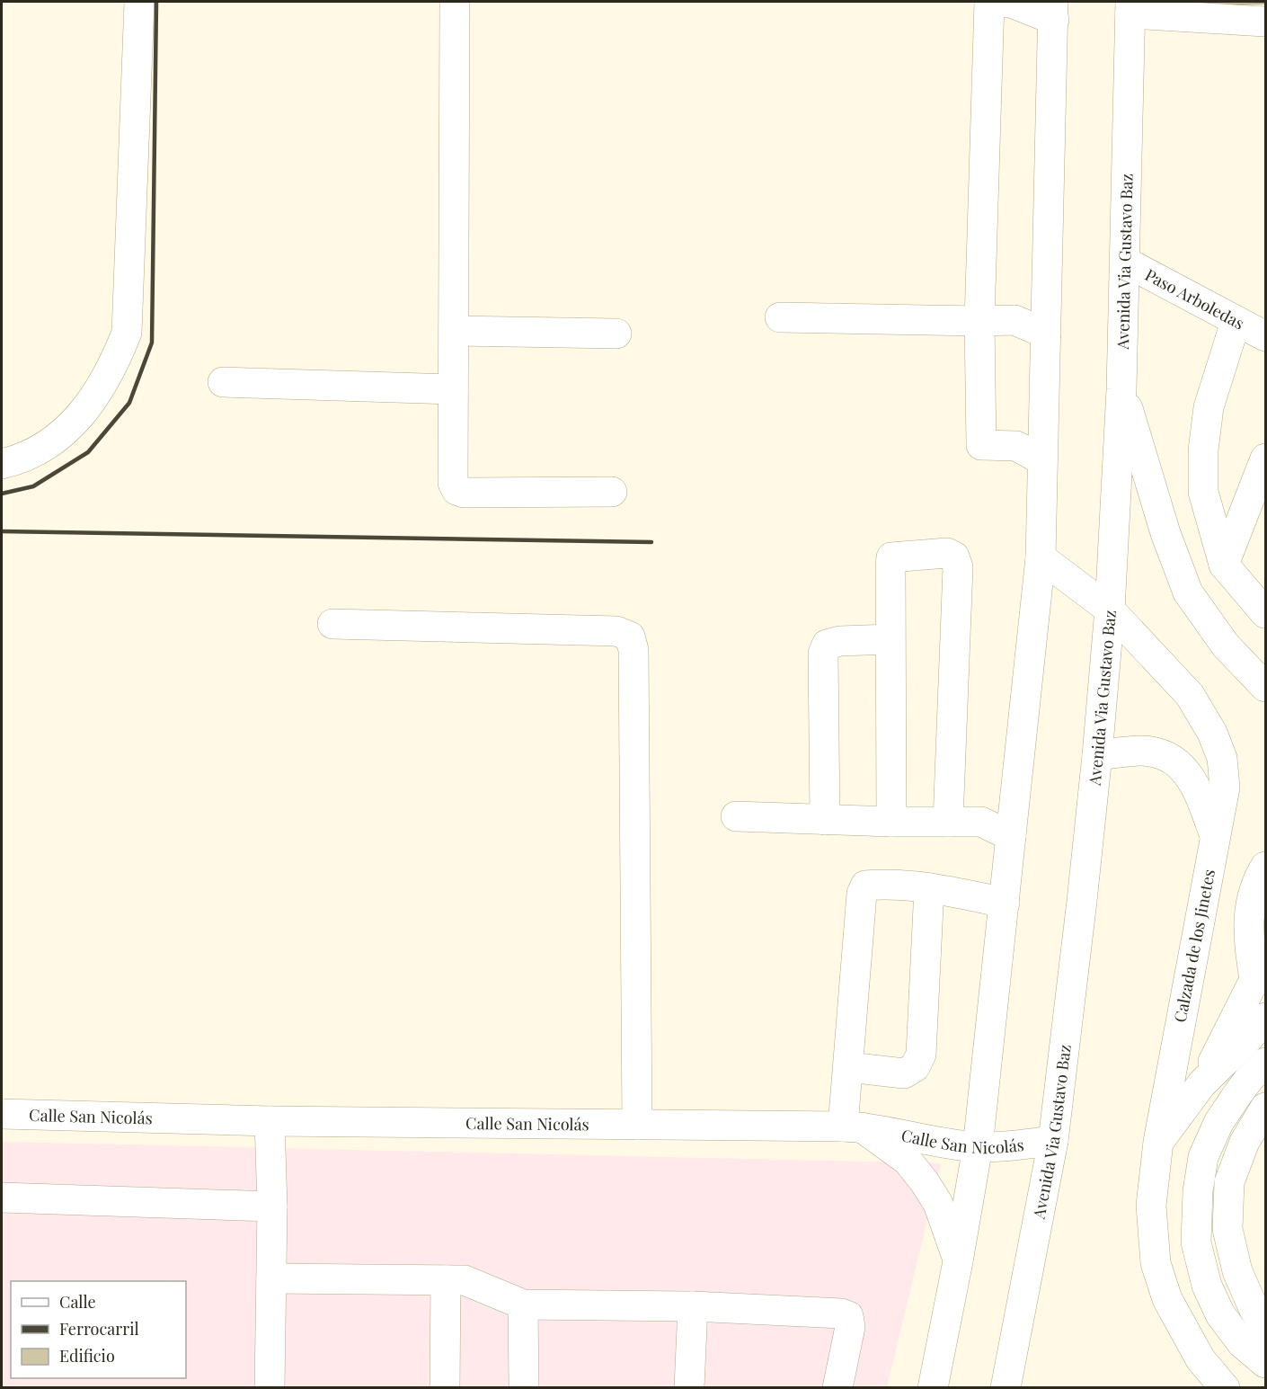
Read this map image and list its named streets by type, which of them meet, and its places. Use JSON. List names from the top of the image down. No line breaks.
{"streets":{"main road":["Avenida Via Gustavo Baz","Paso Arboledas","Calzada de los Jinetes","Calle San Nicolás"]},"crossings":[["Avenida Via Gustavo Baz","Paso Arboledas"],["Avenida Via Gustavo Baz","Calzada de los Jinetes"],["Avenida Via Gustavo Baz","Calle San Nicolás"]],"legend":["Calle","Ferrocarril","Edificio"]}
